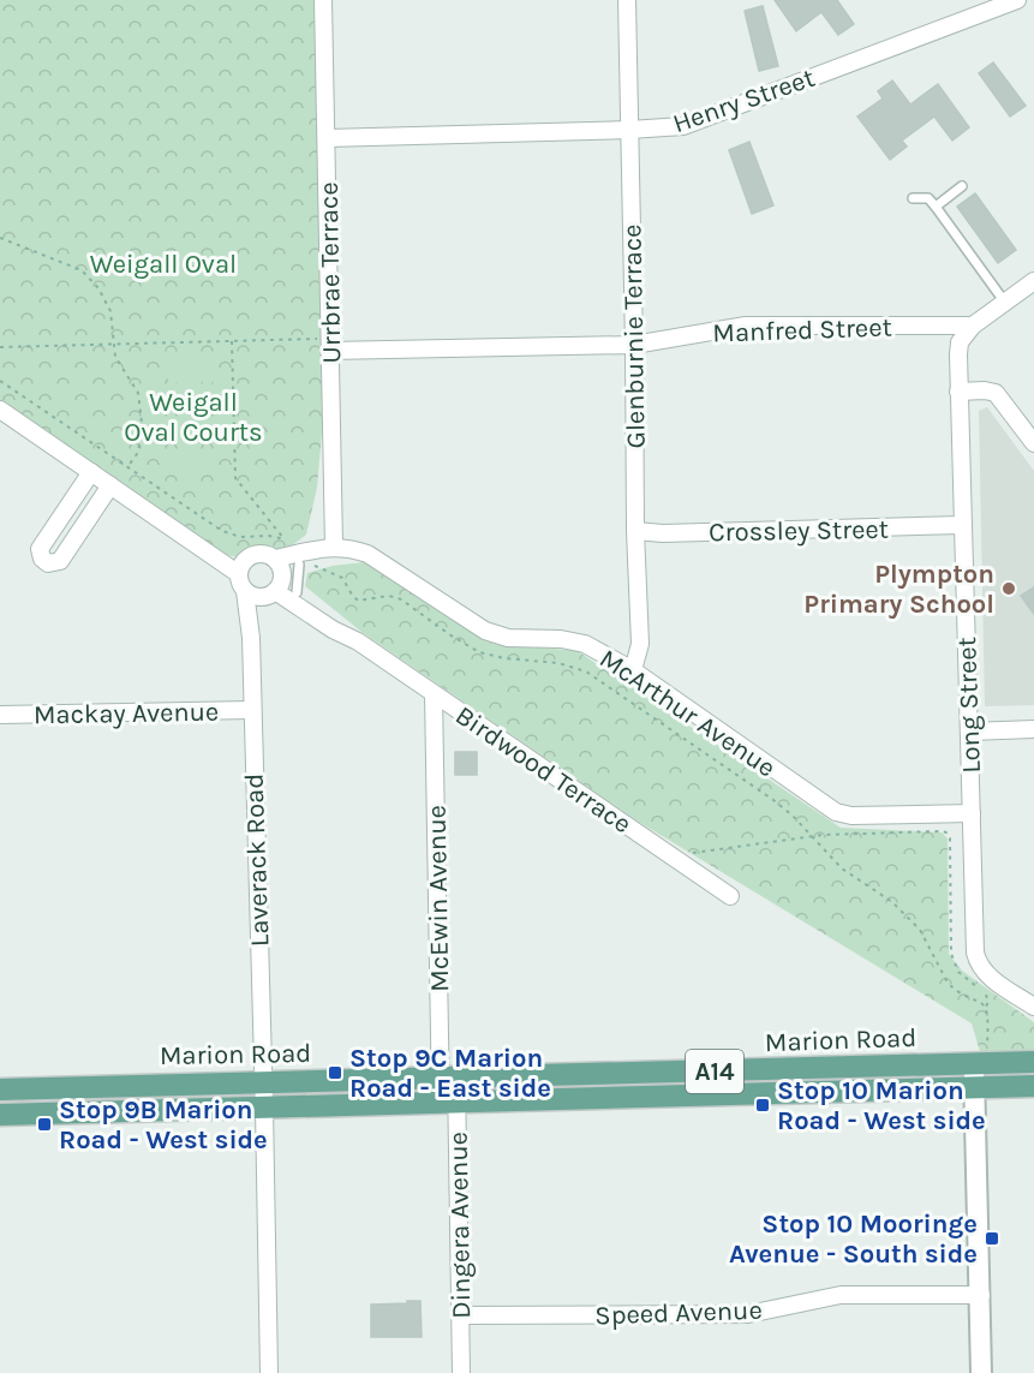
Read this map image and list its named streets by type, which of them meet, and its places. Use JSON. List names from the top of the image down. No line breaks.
{"streets":{"main road":["Marion Road","A14"],"street":["Henry Street","Urrbrae Terrace","Manfred Street","Glenburnie Terrace","Crossley Street","Long Street","Mackay Avenue","McArthur Avenue","Birdwood Terrace","Laverack Road","McEwin Avenue","Dingera Avenue","Speed Avenue"]},"crossings":[["Henry Street","Urrbrae Terrace"],["Henry Street","Glenburnie Terrace"],["Urrbrae Terrace","Manfred Street"],["Urrbrae Terrace","McArthur Avenue"],["Manfred Street","Glenburnie Terrace"],["Manfred Street","Long Street"],["Glenburnie Terrace","Crossley Street"],["Glenburnie Terrace","McArthur Avenue"],["Crossley Street","Long Street"],["Long Street","McArthur Avenue"],["Mackay Avenue","Laverack Road"],["McArthur Avenue","Birdwood Terrace"],["McArthur Avenue","Laverack Road"],["Birdwood Terrace","Laverack Road"],["Birdwood Terrace","McEwin Avenue"],["Laverack Road","Marion Road"],["McEwin Avenue","Marion Road"],["McEwin Avenue","Dingera Avenue"],["Marion Road","Dingera Avenue"],["Dingera Avenue","Speed Avenue"]],"parks":["Weigall Oval","Weigall Oval Courts"],"places":{"other":["Plympton Primary School"],"transit":["Stop 9C Marion Road - East side","Stop 10 Marion Road - West side","Stop 9B Marion Road - West side","Stop 10 Mooringe Avenue - South side"]}}
